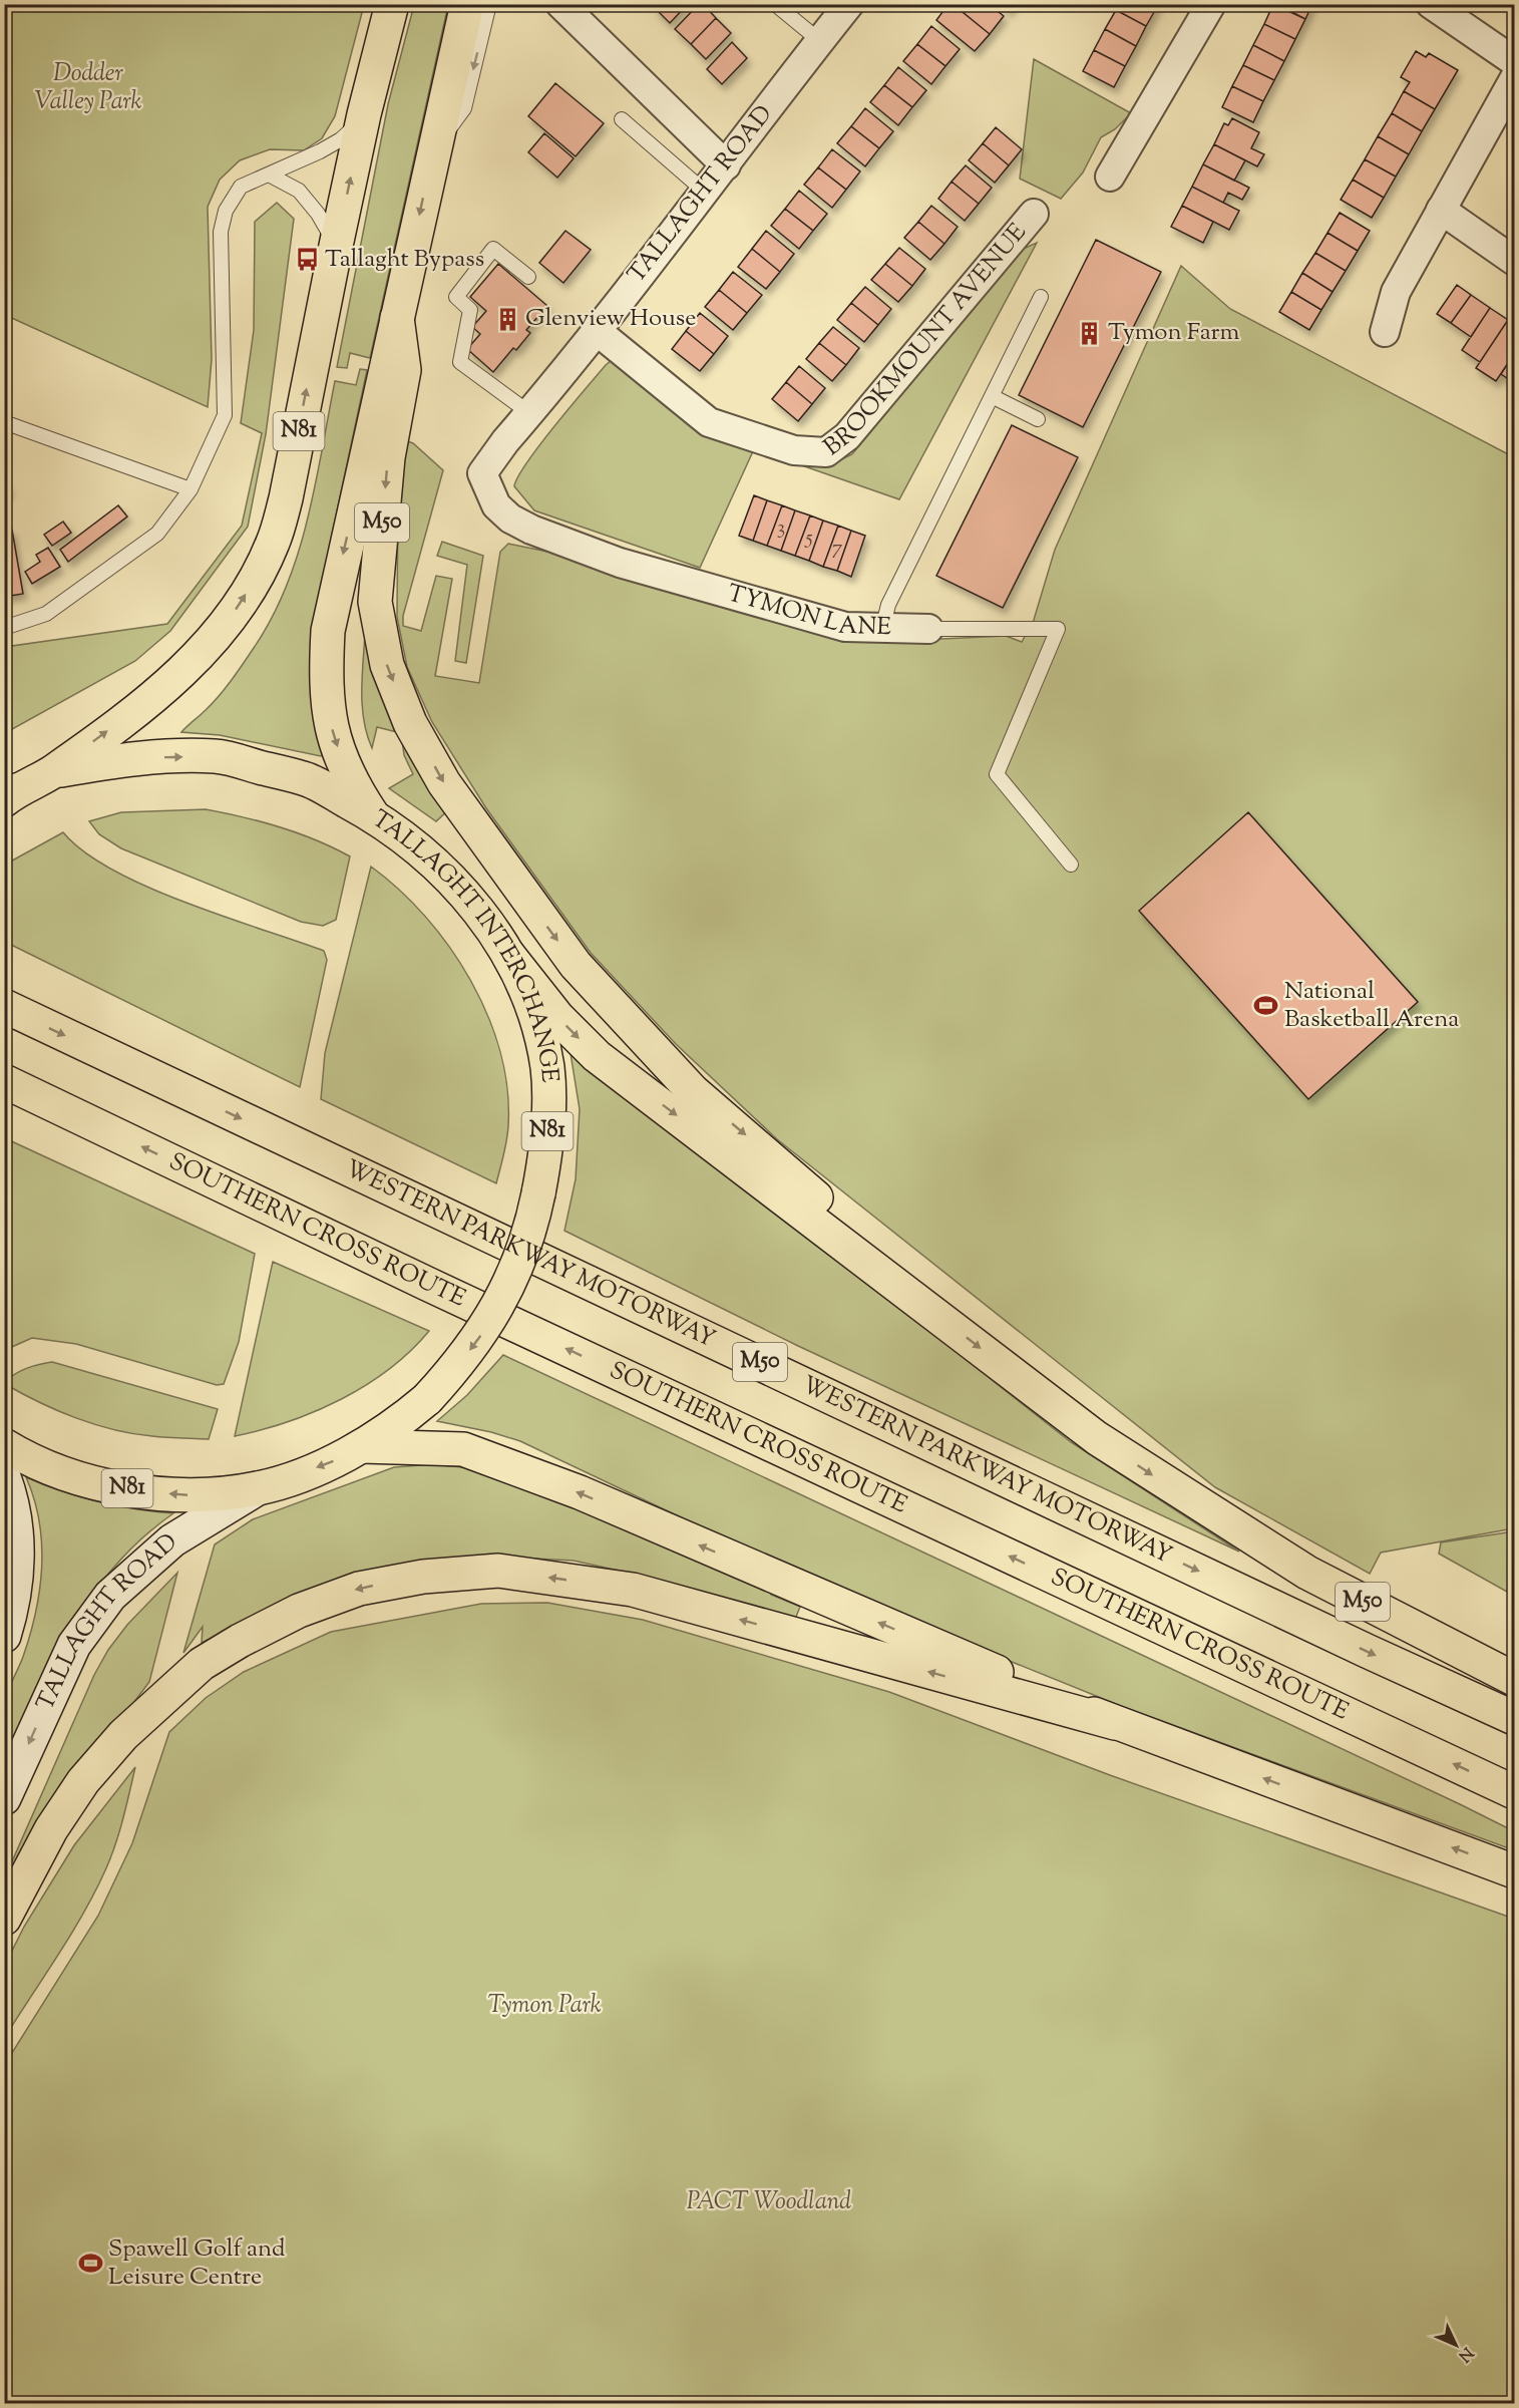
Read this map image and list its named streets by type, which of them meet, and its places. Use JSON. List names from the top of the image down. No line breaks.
{"streets":{"main road":["TALLAGHT ROAD","N81","M50","TALLAGHT INTERCHANGE","SOUTHERN CROSS ROUTE","WESTERN PARKWAY MOTORWAY"],"street":["BROOKMOUNT AVENUE","TYMON LANE"]},"crossings":[["TALLAGHT ROAD","BROOKMOUNT AVENUE"],["TALLAGHT ROAD","TYMON LANE"],["TALLAGHT ROAD","TALLAGHT INTERCHANGE"],["N81","M50"],["N81","TALLAGHT INTERCHANGE"],["M50","TALLAGHT INTERCHANGE"]],"parks":["Dodder Valley Park","Tymon Park","PACT Woodland"],"places":{"bus stop":["Tallaght Bypass"],"building":["Glenview House","Tymon Farm"],"sports":["National Basketball Arena","Spawell Golf and Leisure Centre"]},"house_numbers":["3","5","7"],"north":"bottom right"}
